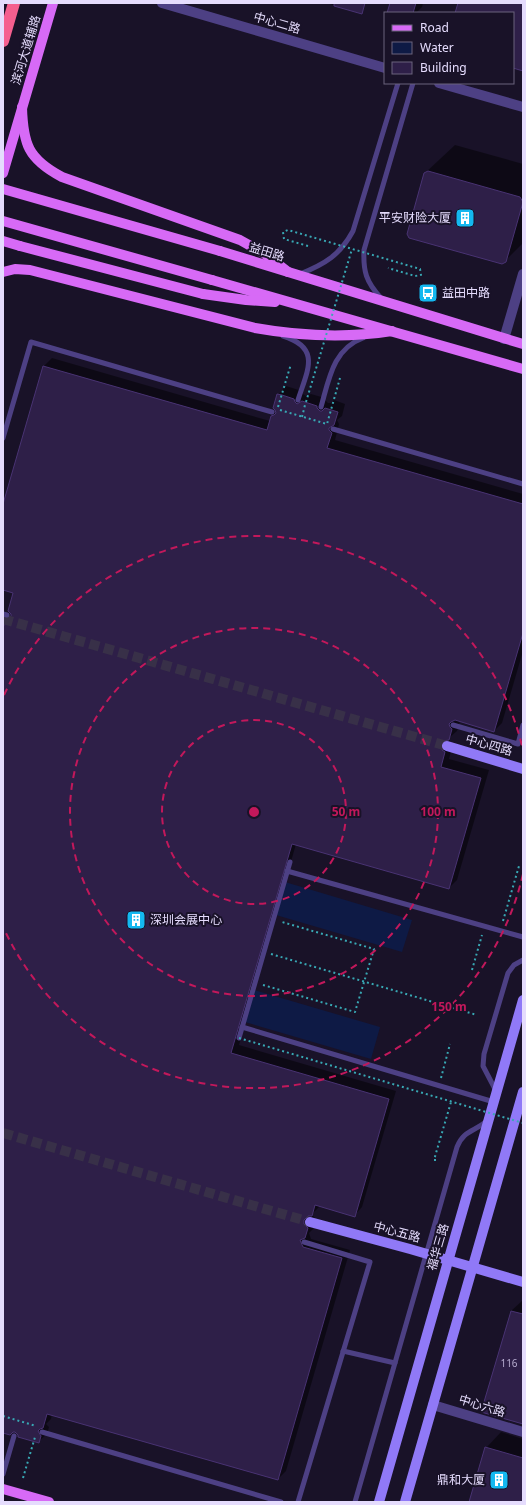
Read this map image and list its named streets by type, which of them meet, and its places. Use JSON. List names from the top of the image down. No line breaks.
{"streets":{"main road":["滨河大道辅路","益田路"],"street":["中心二路","中心四路","中心五路","福华三路","中心六路"]},"crossings":[["中心五路","福华三路"]],"places":{"building":["平安财险大厦","深圳会展中心","鼎和大厦"],"bus stop":["益田中路"]},"house_numbers":["116"],"legend":["Road","Water","Building"],"rings":["50 m","100 m","150 m"]}
